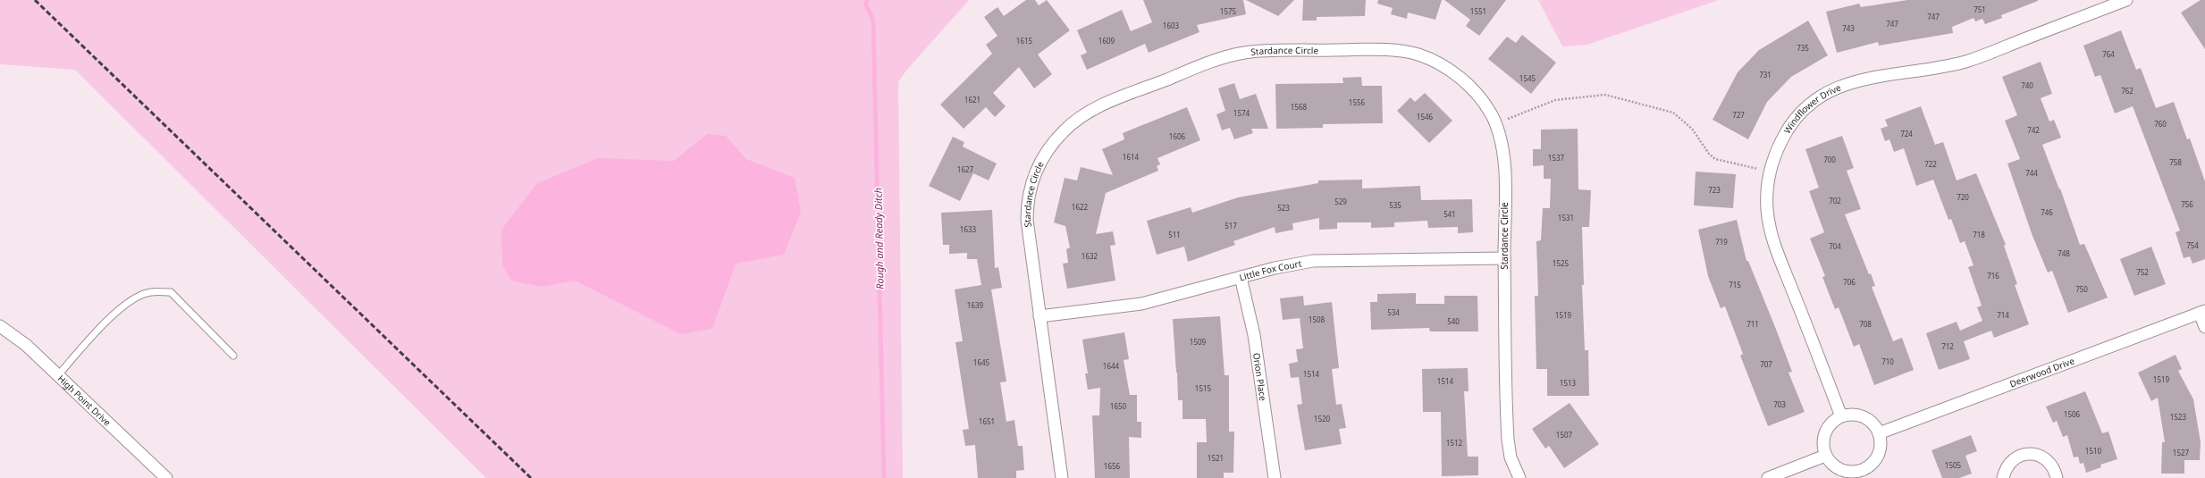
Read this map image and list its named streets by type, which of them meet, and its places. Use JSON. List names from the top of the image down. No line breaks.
{"streets":{"street":["Stardance Circle","Windflower Drive","Little Fox Court","Deerwood Drive","Orion Place","High Point Drive"]},"crossings":[["Stardance Circle","Little Fox Court"],["Windflower Drive","Deerwood Drive"],["Little Fox Court","Orion Place"]],"water":["Rough and Ready Ditch"],"house_numbers":["751","1575","1551","747","747","1603","743","1615","1609","735","764","731","1545","740","762","1621","1556","1568","1574","727","1546","760","742","724","1606","1614","1537","700","758","722","1627","744","723","720","702","529","756","535","1622","523","746","541","1531","517","1633","511","718","719","754","704","748","1632","1525","752","716","706","715","750","1639","534","1519","714","1508","540","711","708","1509","712","710","1645","707","1644","1514","1519","1514","1513","1515","703","1650","1506","1523","1520","1651","1507","1512","1510","1527","1521","1505","1656"]}
